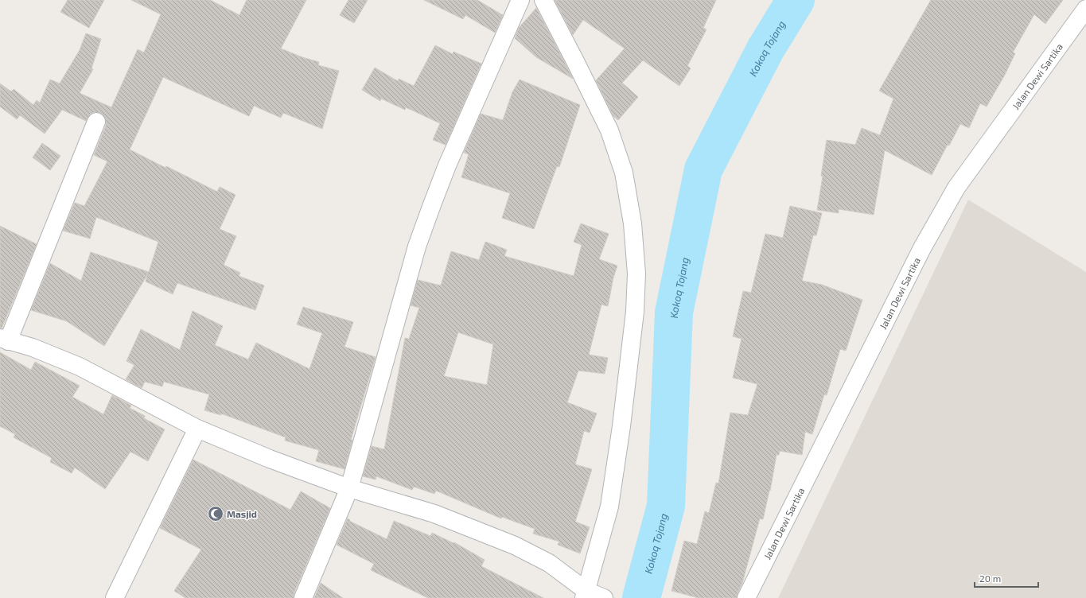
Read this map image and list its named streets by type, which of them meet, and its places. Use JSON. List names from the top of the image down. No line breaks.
{"streets":{"street":["Jalan Dewi Sartika"]},"water":["Kokoq Tojang"],"places":{"mosque":["Masjid"]},"scale_bar":"20 m"}
